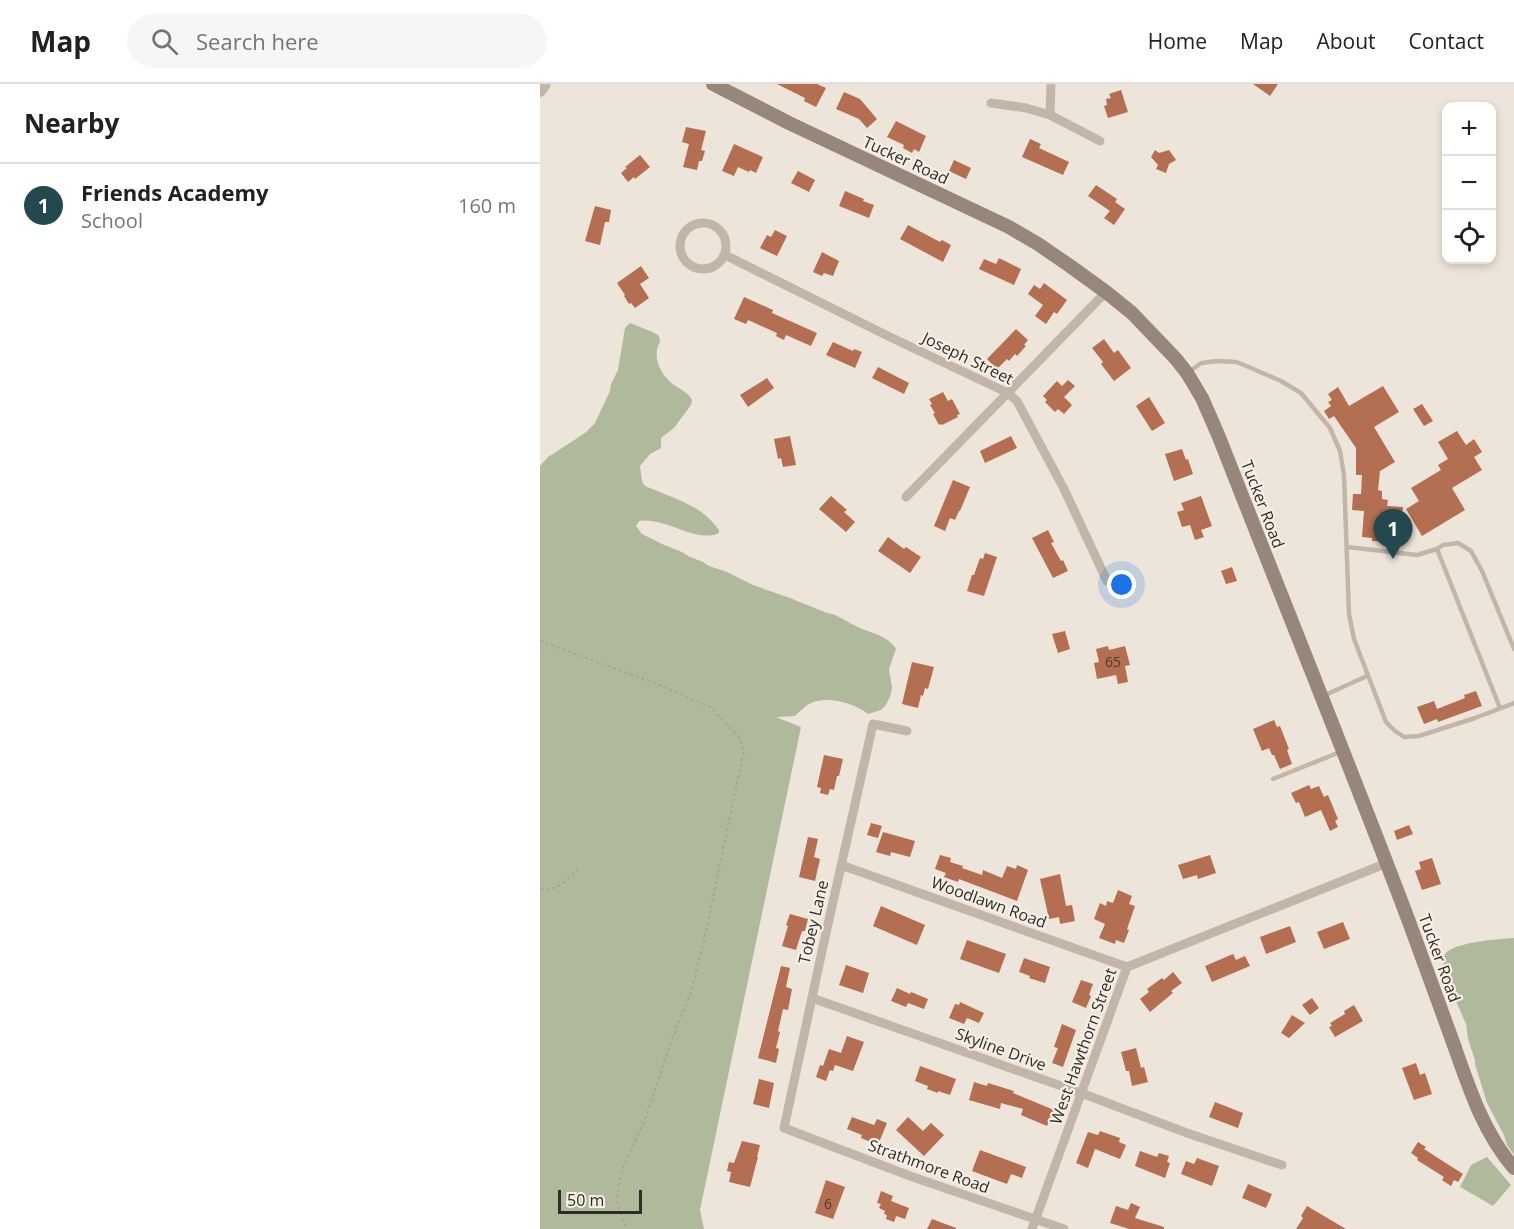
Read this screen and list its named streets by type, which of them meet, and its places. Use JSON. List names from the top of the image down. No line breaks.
{"streets":{"main road":["Tucker Road"],"street":["Joseph Street","Woodlawn Road","Tobey Lane","West Hawthorn Street","Skyline Drive","Strathmore Road"]},"crossings":[["Tucker Road","West Hawthorn Street"],["Woodlawn Road","Tobey Lane"],["Woodlawn Road","West Hawthorn Street"],["Tobey Lane","Skyline Drive"],["Tobey Lane","Strathmore Road"],["West Hawthorn Street","Skyline Drive"],["West Hawthorn Street","Strathmore Road"]],"house_numbers":["65","6"],"scale_bar":"50 m","page":{"header":"Map","search":"Search here","nav":["Home","Map","About","Contact"],"heading":"Nearby","map_buttons":["+","−"],"list":[{"mark":"1","name":"Friends Academy","note":"School","value":"160 m"}],"pins":"1","scale":"50 m"}}
